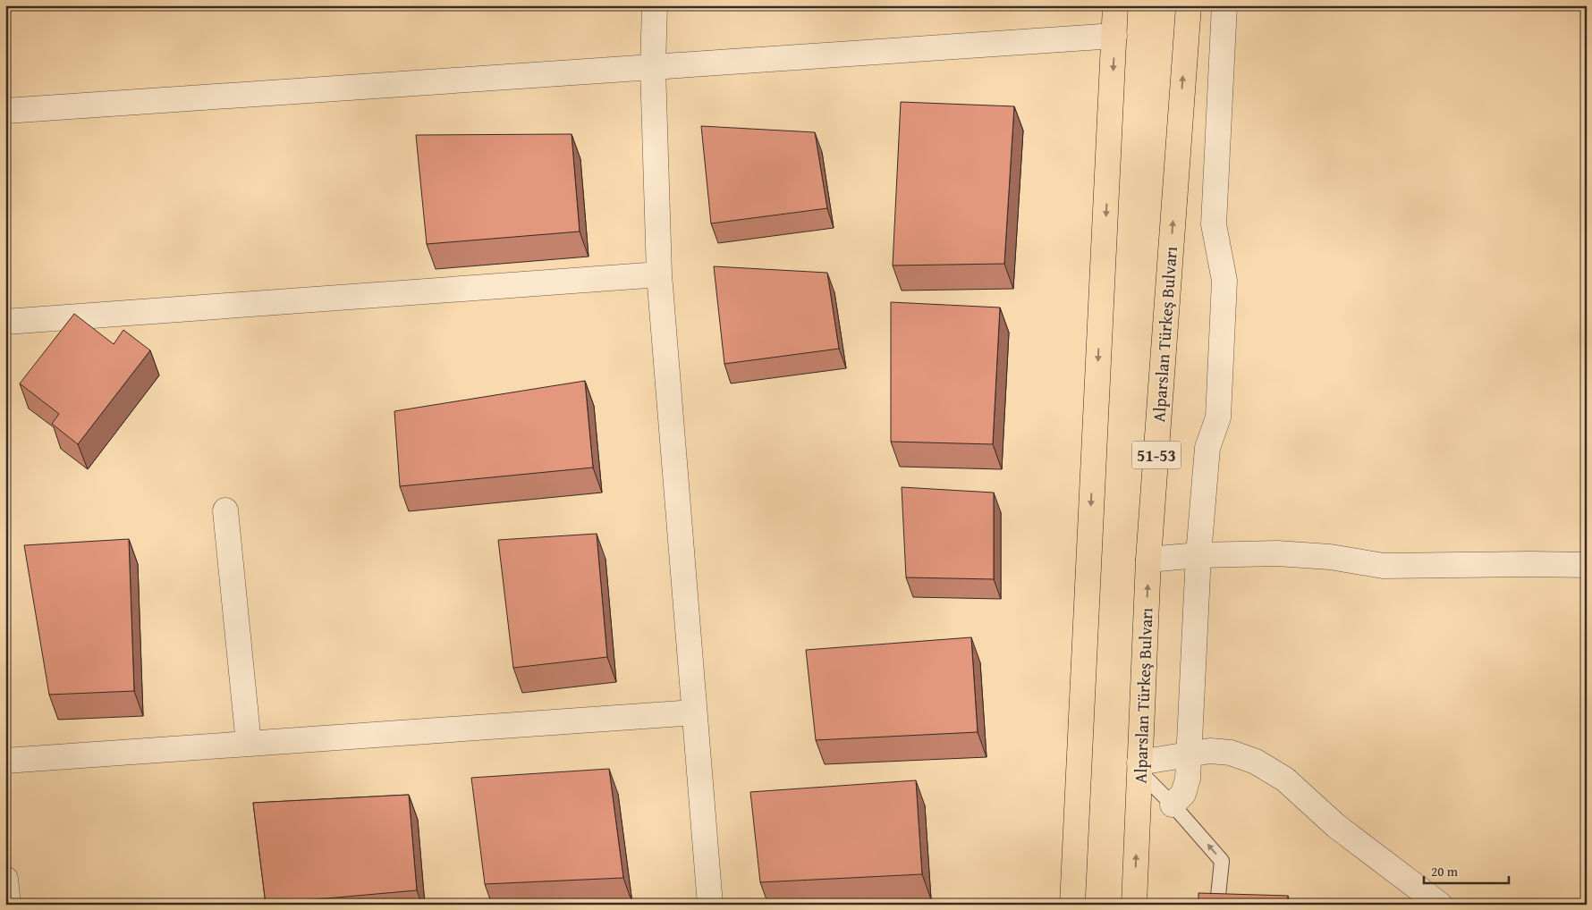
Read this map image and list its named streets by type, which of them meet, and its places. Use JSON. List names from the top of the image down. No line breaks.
{"streets":{"main road":["Alparslan Türkeş Bulvarı","51-53"]},"scale_bar":"20 m"}
